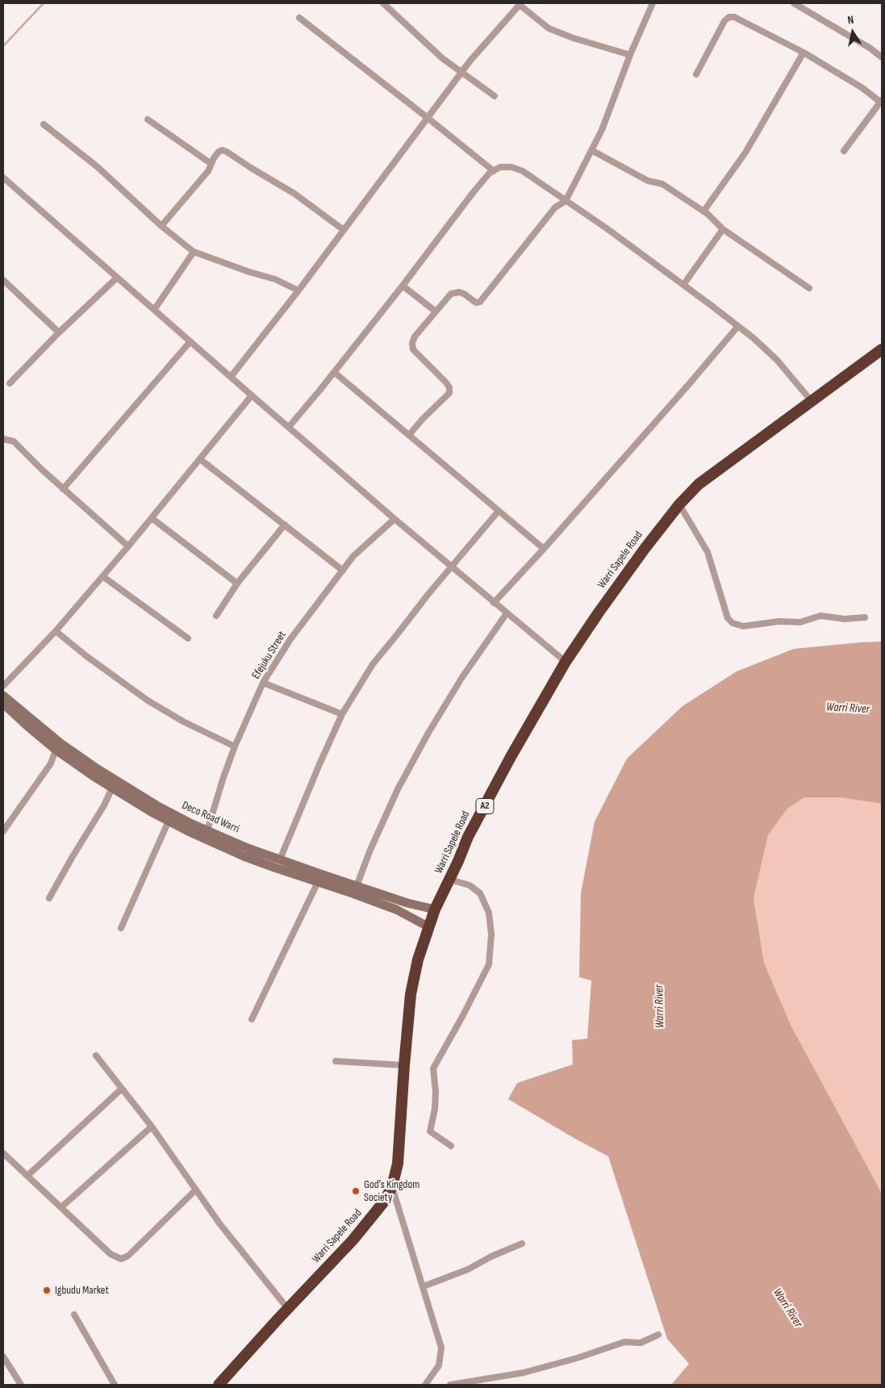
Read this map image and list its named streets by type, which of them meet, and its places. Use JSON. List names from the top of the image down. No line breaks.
{"streets":{"highway":["Warri Sapele Road","A2"],"main road":["Deco Road Warri"],"street":["Efejuku Street"]},"crossings":[["Warri Sapele Road","Deco Road Warri"],["Efejuku Street","Deco Road Warri"]],"water":["Warri River"],"places":["God's Kingdom Society","Igbudu Market"],"north":"top"}
